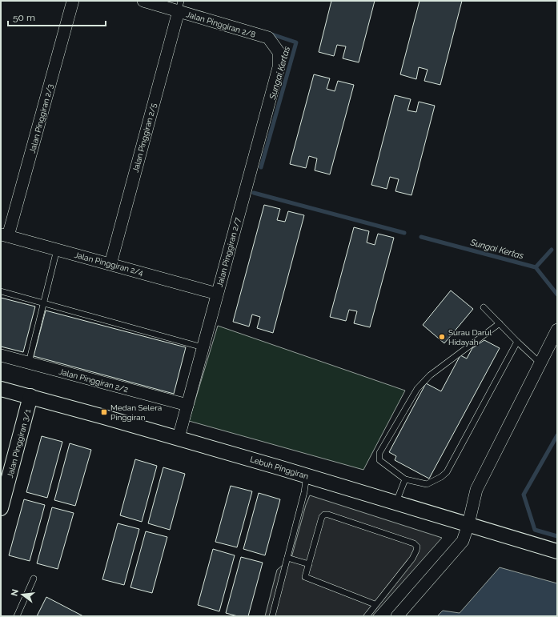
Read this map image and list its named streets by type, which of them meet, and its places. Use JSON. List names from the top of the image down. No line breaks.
{"streets":{"street":["Jalan Pinggiran 2/8","Jalan Pinggiran 2/3","Jalan Pinggiran 2/5","Jalan Pinggiran 2/7","Jalan Pinggiran 2/4","Jalan Pinggiran 2/2","Jalan Pinggiran 3/1","Lebuh Pinggiran"]},"crossings":[["Jalan Pinggiran 2/8","Jalan Pinggiran 2/5"],["Jalan Pinggiran 2/8","Jalan Pinggiran 2/7"],["Jalan Pinggiran 2/3","Jalan Pinggiran 2/4"],["Jalan Pinggiran 2/5","Jalan Pinggiran 2/4"],["Jalan Pinggiran 2/7","Jalan Pinggiran 2/4"],["Jalan Pinggiran 2/7","Jalan Pinggiran 2/2"],["Jalan Pinggiran 2/7","Lebuh Pinggiran"],["Jalan Pinggiran 3/1","Lebuh Pinggiran"]],"water":["Sungai Kertas"],"places":{"other":["Surau Darul Hidayah"],"transit":["Medan Selera Pinggiran"]},"scale_bar":"50 m","north":"left"}
